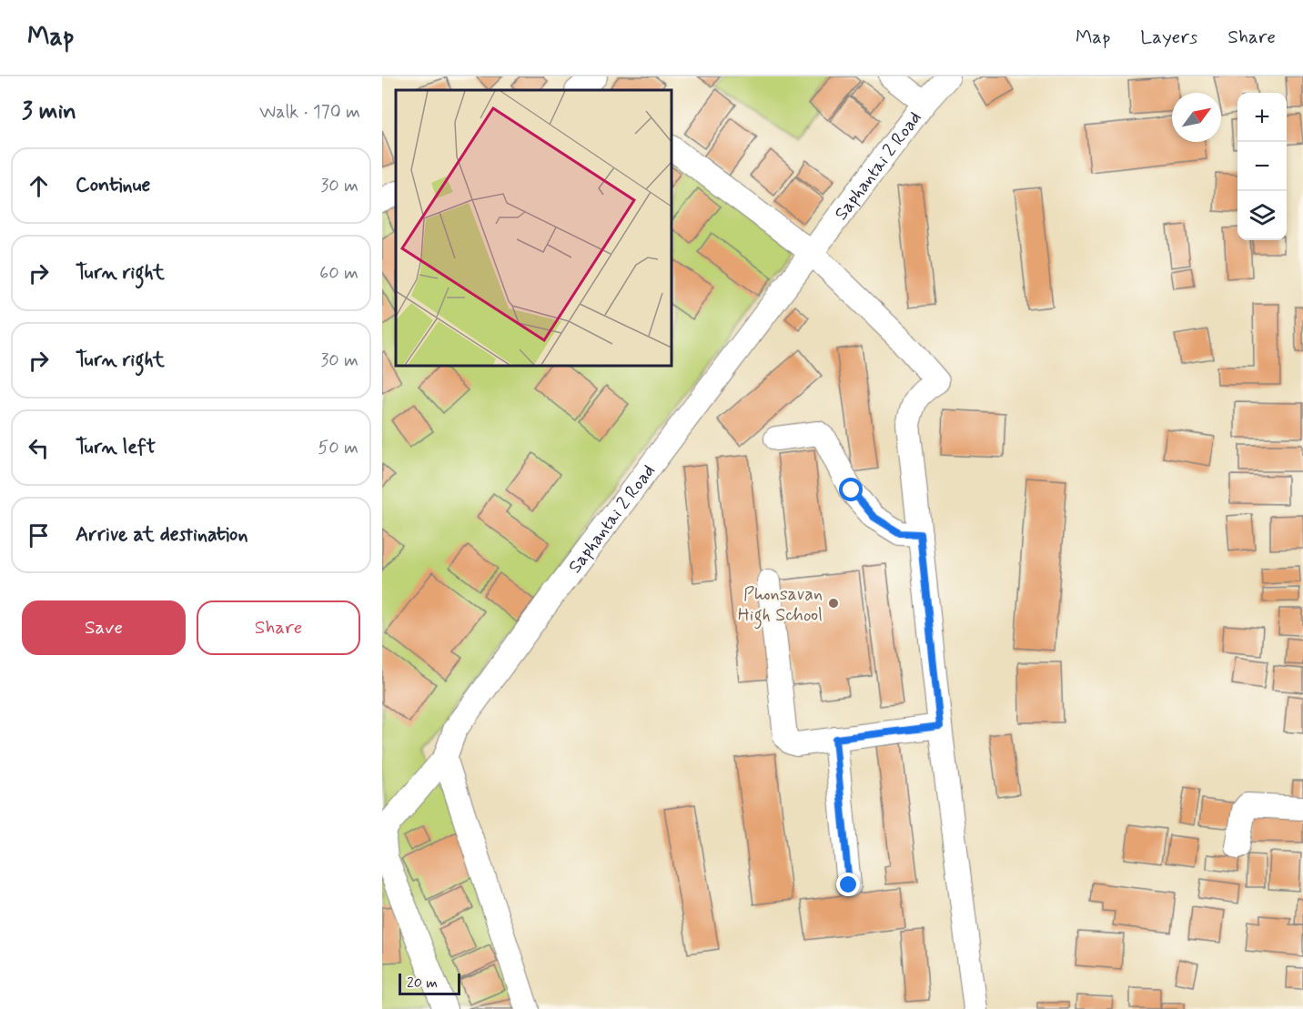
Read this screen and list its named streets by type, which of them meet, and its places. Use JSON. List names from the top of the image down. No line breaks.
{"streets":{"street":["Saphantai 2 Road"]},"places":["Phonsavan High School"],"scale_bar":"20 m","north":"top right","page":{"header":"Map","nav":["Map","Layers","Share"],"heading":["3 min","Walk · 170 m"],"map_buttons":["+","−"],"list":[["Continue","30 m"],["Turn right","60 m"],["Turn right","30 m"],["Turn left","50 m"],"Arrive at destination"],"buttons":["Save","Share"],"scale":"20 m"}}
